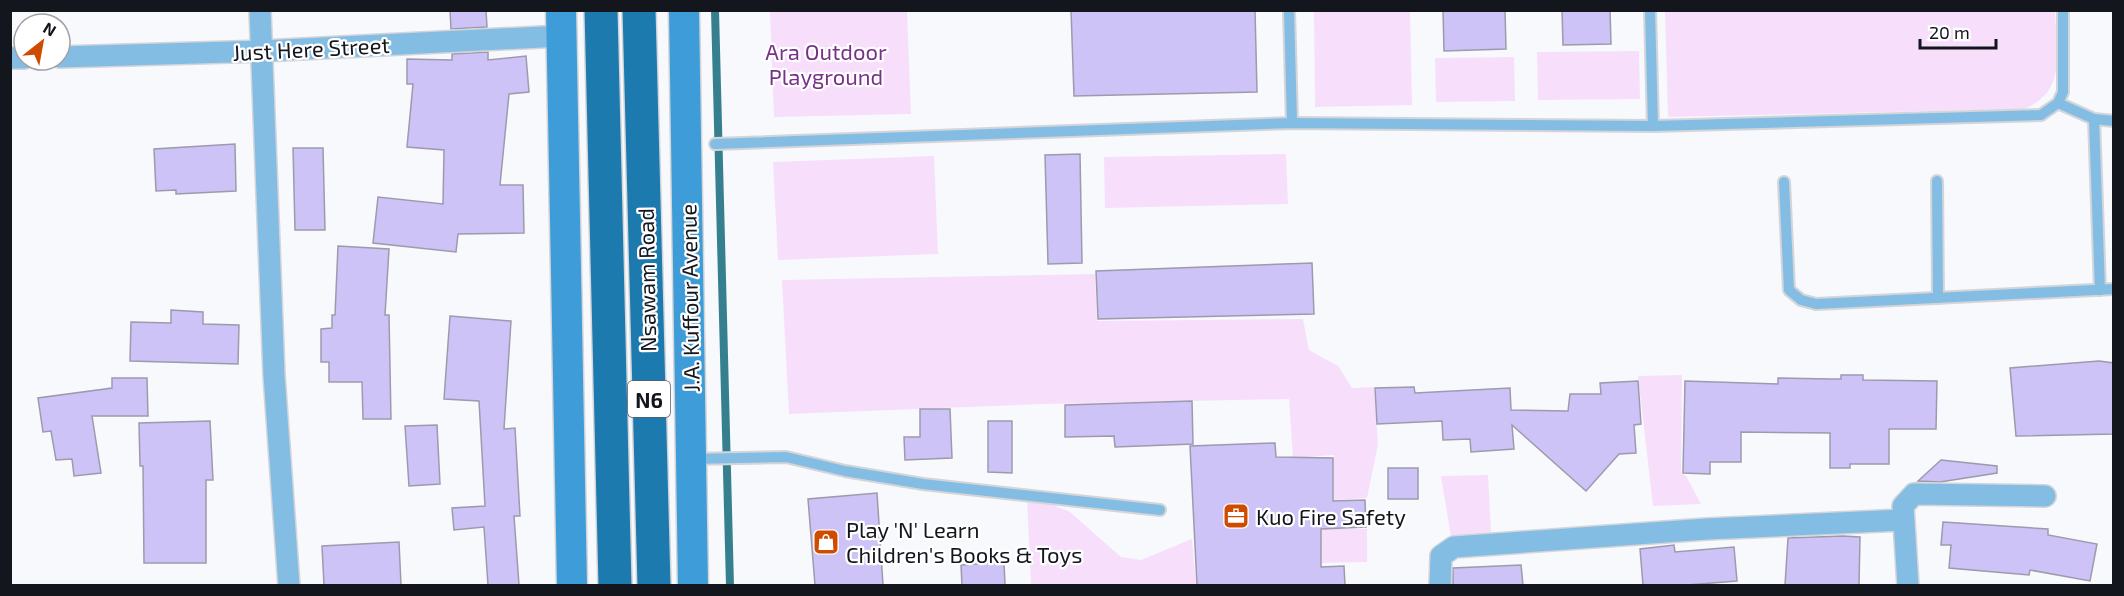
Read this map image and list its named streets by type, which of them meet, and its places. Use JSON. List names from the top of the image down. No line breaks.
{"streets":{"highway":["Nsawam Road","N6"],"main road":["J.A. Kuffour Avenue"],"street":["Just Here Street"]},"parks":["Ara Outdoor Playground"],"places":{"office":["Kuo Fire Safety"],"shop":["Play 'N' Learn Children's Books & Toys"]},"scale_bar":"20 m","north":"top right"}
